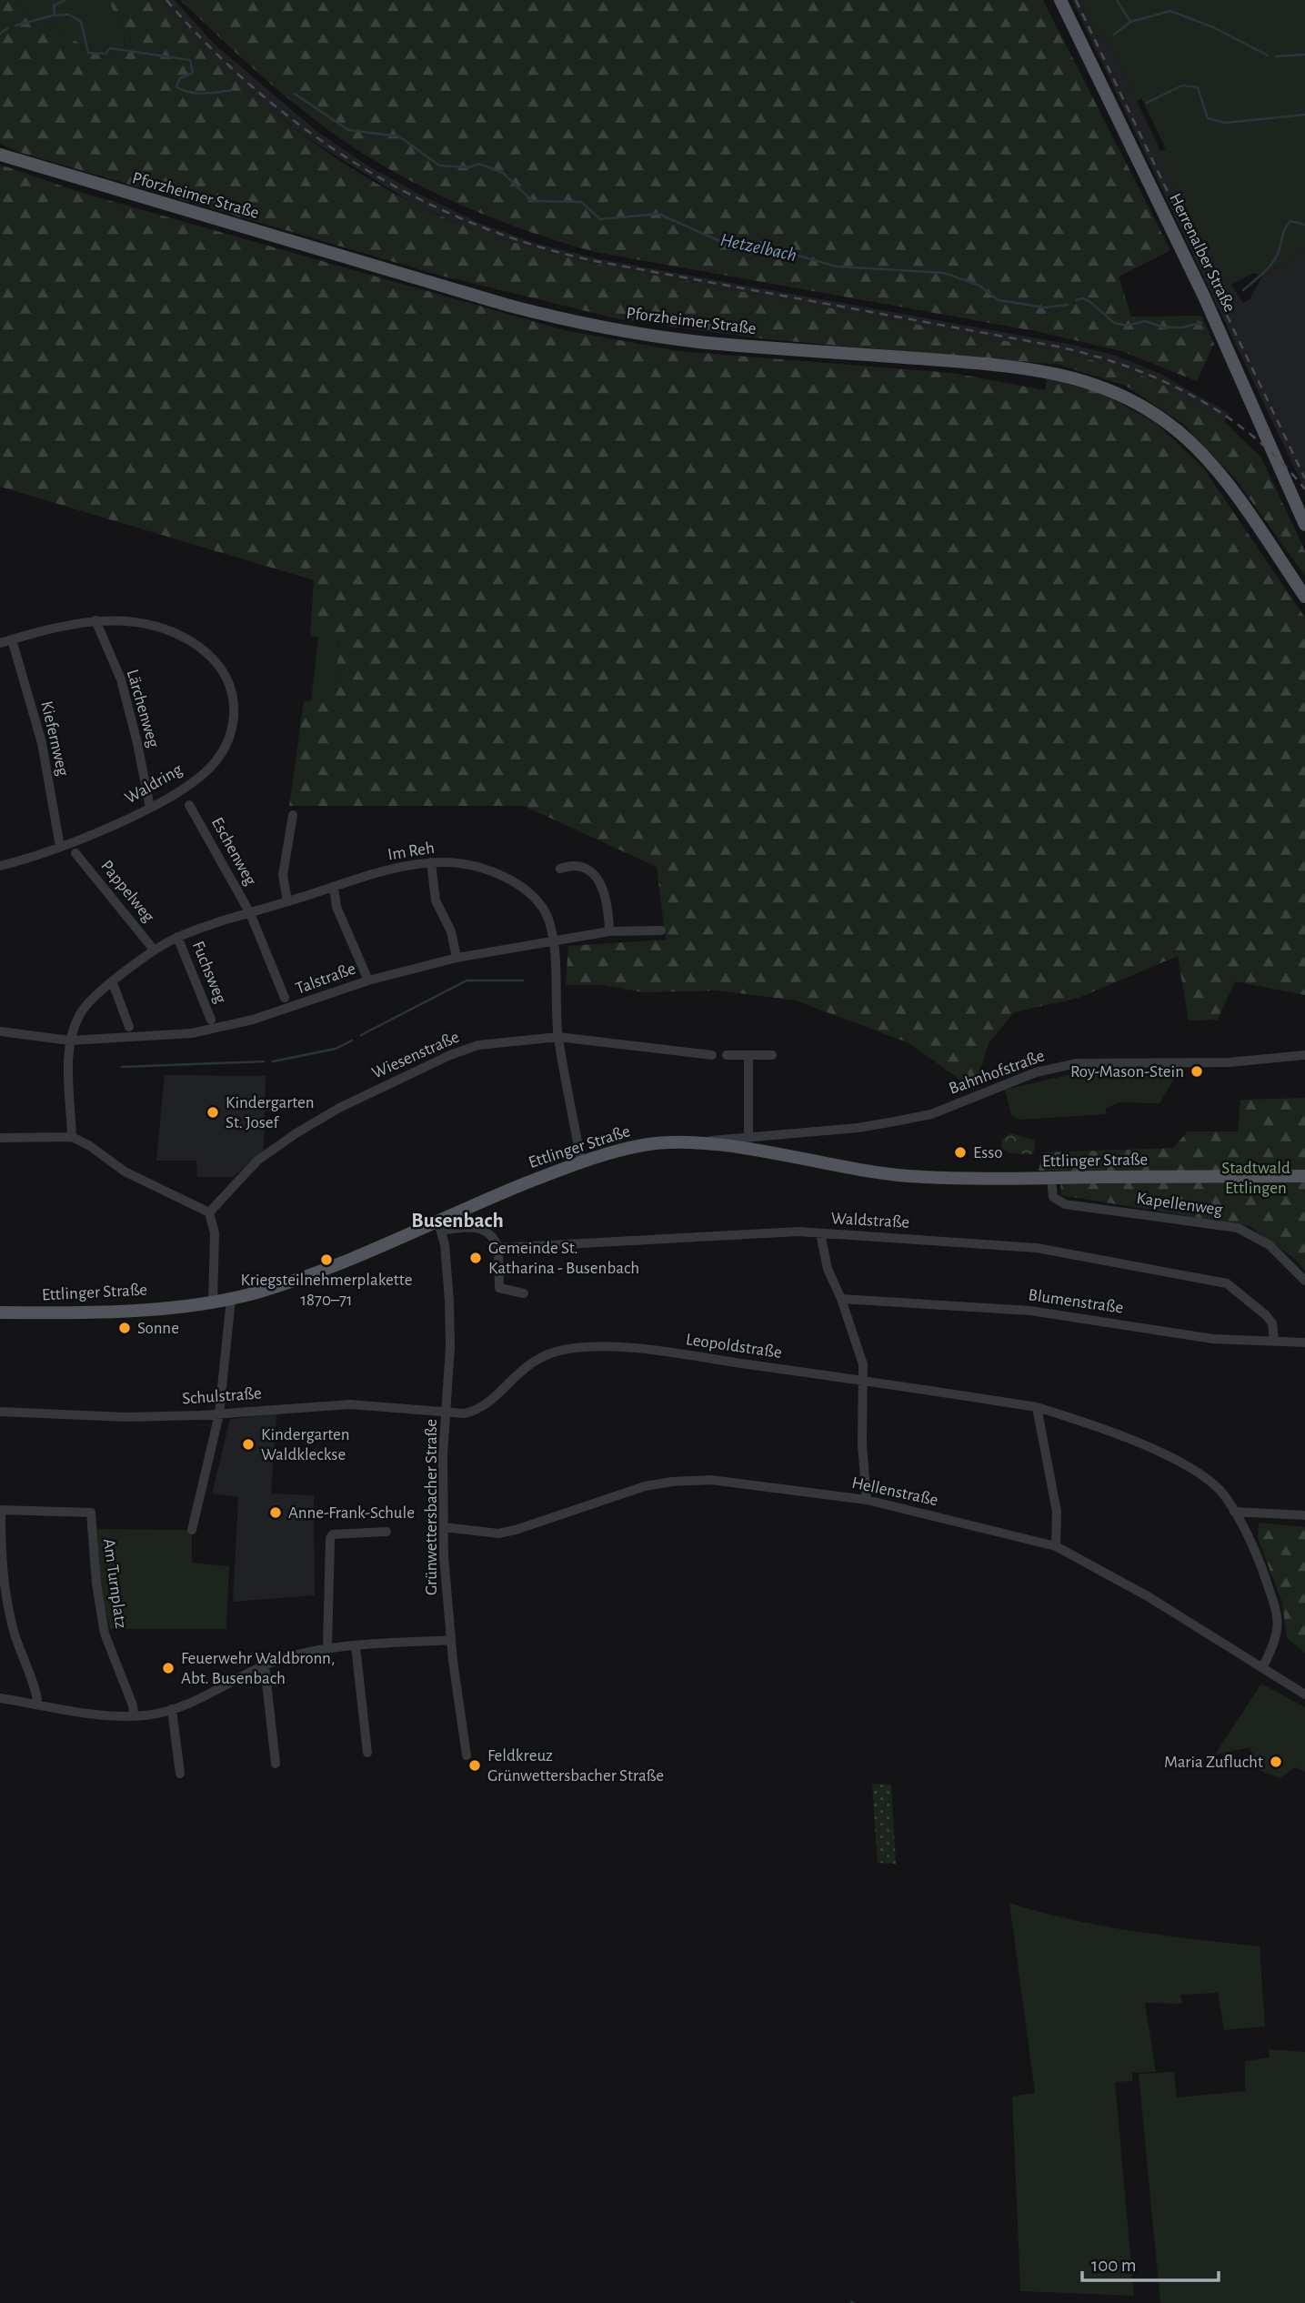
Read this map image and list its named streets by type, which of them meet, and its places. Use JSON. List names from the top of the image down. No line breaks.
{"streets":{"main road":["Pforzheimer Straße","Herrenalber Straße","Ettlinger Straße"],"street":["Lärchenweg","Kiefernweg","Waldring","Eschenweg","Im Reh","Pappelweg","Fuchsweg","Talstraße","Wiesenstraße","Bahnhofstraße","Kapellenweg","Waldstraße","Blumenstraße","Leopoldstraße","Schulstraße","Hellenstraße","Grünwettersbacher Straße","Am Turnplatz"]},"crossings":[["Lärchenweg","Waldring"],["Kiefernweg","Waldring"],["Eschenweg","Im Reh"],["Im Reh","Pappelweg"],["Im Reh","Fuchsweg"],["Im Reh","Talstraße"],["Im Reh","Wiesenstraße"],["Im Reh","Ettlinger Straße"],["Bahnhofstraße","Ettlinger Straße"],["Ettlinger Straße","Kapellenweg"],["Ettlinger Straße","Grünwettersbacher Straße"],["Waldstraße","Blumenstraße"],["Leopoldstraße","Schulstraße"],["Leopoldstraße","Hellenstraße"],["Leopoldstraße","Grünwettersbacher Straße"],["Schulstraße","Grünwettersbacher Straße"],["Hellenstraße","Grünwettersbacher Straße"]],"districts":["Busenbach"],"water":["Hetzelbach"],"parks":["Stadtwald Ettlingen"],"places":["Roy-Mason-Stein","Kindergarten St. Josef","Esso","Gemeinde St. Katharina - Busenbach","Kriegsteilnehmerplakette 1870–71","Sonne","Kindergarten Waldkleckse","Anne-Frank-Schule","Feuerwehr Waldbronn, Abt. Busenbach","Maria Zuflucht","Feldkreuz Grünwettersbacher Straße"],"scale_bar":"100 m"}
